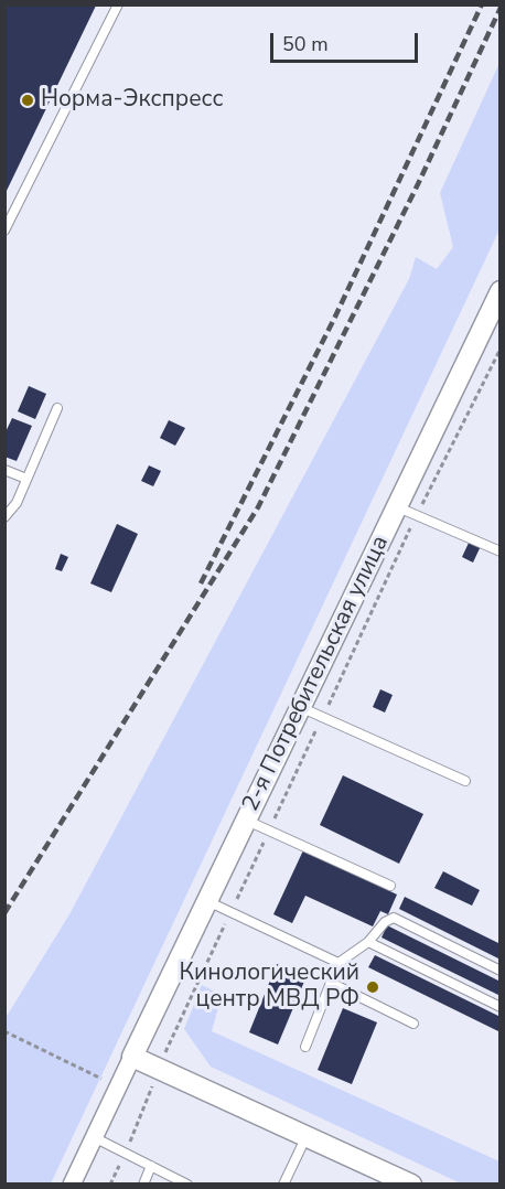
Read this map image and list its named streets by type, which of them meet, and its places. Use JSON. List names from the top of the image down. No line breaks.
{"streets":{"street":["2-я Потребительская улица"]},"places":["Норма-Экспресс","Кинологический центр МВД РФ"],"scale_bar":"50 m"}
